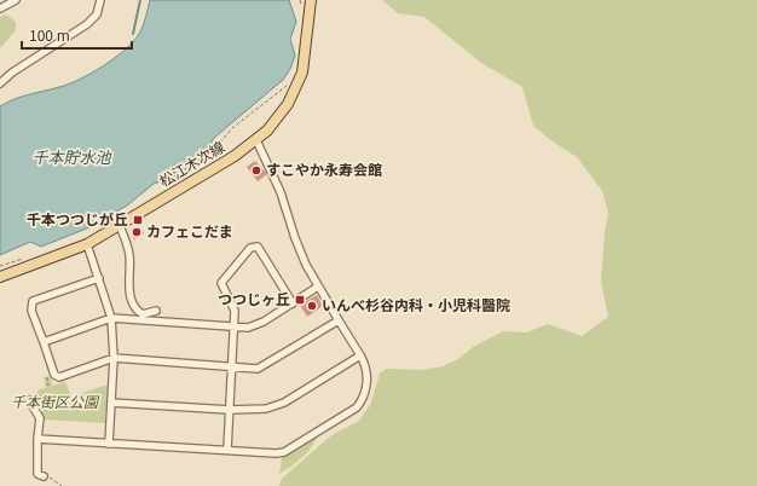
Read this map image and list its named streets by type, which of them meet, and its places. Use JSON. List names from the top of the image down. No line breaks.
{"streets":{"main road":["松江木次線"]},"water":["千本貯水池"],"parks":["千本街区公園"],"places":{"other":["すこやか永寿会館","カフェこだま","いんべ杉谷内科・小児科醫院"],"transit":["千本つつじが丘","つつじヶ丘"]},"scale_bar":"100 m"}
